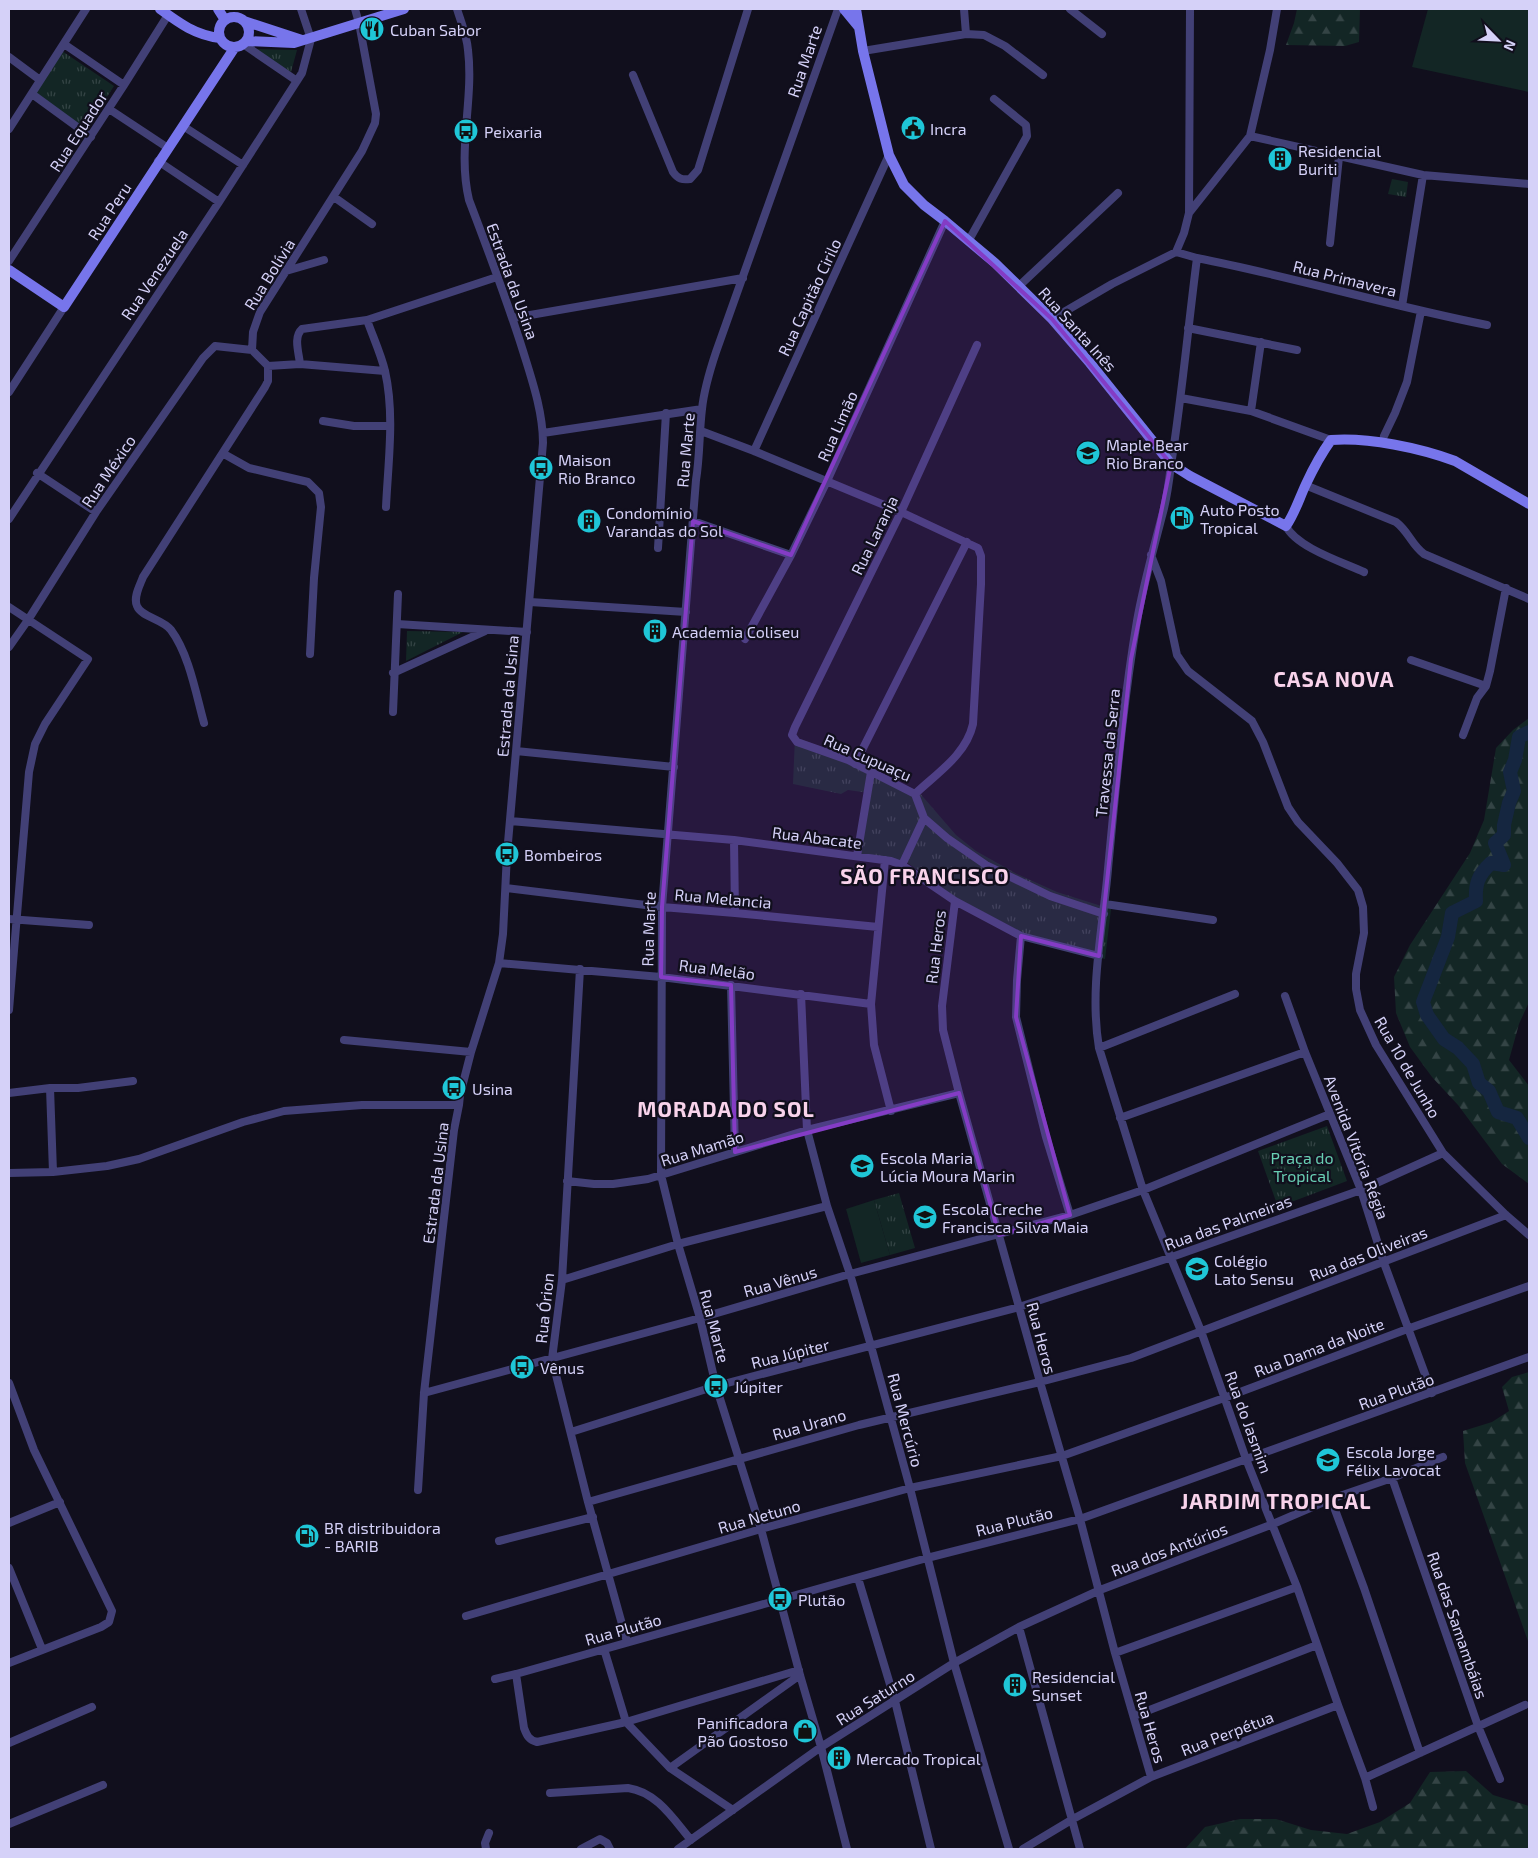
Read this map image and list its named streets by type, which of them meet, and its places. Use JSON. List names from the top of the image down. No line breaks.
{"streets":{"street":["Rua Marte","Rua Equador","Rua Peru","Rua Venezuela","Rua Bolívia","Rua Primavera","Estrada da Usina","Rua Capitão Cirilo","Rua Santa Inês","Rua Limão","Rua México","Rua Laranja","Travessa da Serra","Rua Cupuaçu","Rua Abacate","Rua Melancia","Rua Heros","Rua Melão","Rua 10 de Junho","Avenida Vitória Régia","Rua Mamão","Rua das Palmeiras","Rua das Oliveiras","Rua Vênus","Rua Órion","Rua Dama da Noite","Rua Júpiter","Rua Plutão","Rua Mercúrio","Rua do Jasmim","Rua Urano","Rua Netuno","Rua dos Antúrios","Rua das Samambáias","Rua Saturno","Rua Perpétua"]},"crossings":[["Rua Marte","Rua Abacate"],["Rua Marte","Rua Melancia"],["Rua Marte","Rua Melão"],["Rua Marte","Rua Mamão"],["Rua Marte","Rua Vênus"],["Rua Marte","Rua Júpiter"],["Rua Marte","Rua Plutão"],["Rua Marte","Rua Urano"],["Rua Marte","Rua Netuno"],["Rua Marte","Rua Saturno"],["Rua Bolívia","Rua México"],["Rua Primavera","Travessa da Serra"],["Estrada da Usina","Rua Abacate"],["Estrada da Usina","Rua Melancia"],["Estrada da Usina","Rua Melão"],["Estrada da Usina","Rua Vênus"],["Rua Capitão Cirilo","Rua Santa Inês"],["Rua Santa Inês","Rua Limão"],["Rua Santa Inês","Travessa da Serra"],["Rua Laranja","Rua Cupuaçu"],["Travessa da Serra","Rua Cupuaçu"],["Travessa da Serra","Rua Abacate"],["Travessa da Serra","Rua 10 de Junho"],["Travessa da Serra","Rua do Jasmim"],["Rua Abacate","Rua Heros"],["Rua Heros","Rua Mamão"],["Rua Heros","Rua das Palmeiras"],["Rua Heros","Rua das Oliveiras"],["Rua Heros","Rua Vênus"],["Rua Heros","Rua Dama da Noite"],["Rua Heros","Rua Júpiter"],["Rua Heros","Rua Plutão"],["Rua Heros","Rua Urano"],["Rua Heros","Rua Netuno"],["Rua Heros","Rua dos Antúrios"],["Rua Heros","Rua Saturno"],["Rua Heros","Rua Perpétua"],["Rua Melão","Rua Órion"],["Rua Melão","Rua Mercúrio"],["Rua 10 de Junho","Rua das Palmeiras"],["Rua 10 de Junho","Rua das Oliveiras"],["Avenida Vitória Régia","Rua das Palmeiras"],["Avenida Vitória Régia","Rua das Oliveiras"],["Avenida Vitória Régia","Rua Vênus"],["Avenida Vitória Régia","Rua Dama da Noite"],["Avenida Vitória Régia","Rua Plutão"],["Rua Mamão","Rua Órion"],["Rua Mamão","Rua Mercúrio"],["Rua das Palmeiras","Rua Júpiter"],["Rua das Palmeiras","Rua do Jasmim"],["Rua das Oliveiras","Rua do Jasmim"],["Rua das Oliveiras","Rua Urano"],["Rua Vênus","Rua Órion"],["Rua Vênus","Rua Mercúrio"],["Rua Vênus","Rua do Jasmim"],["Rua Órion","Rua Júpiter"],["Rua Órion","Rua Plutão"],["Rua Órion","Rua Urano"],["Rua Órion","Rua Netuno"],["Rua Dama da Noite","Rua do Jasmim"],["Rua Dama da Noite","Rua Netuno"],["Rua Júpiter","Rua Mercúrio"],["Rua Plutão","Rua Mercúrio"],["Rua Plutão","Rua do Jasmim"],["Rua Mercúrio","Rua Urano"],["Rua Mercúrio","Rua Netuno"],["Rua Mercúrio","Rua Saturno"],["Rua do Jasmim","Rua dos Antúrios"],["Rua do Jasmim","Rua Perpétua"],["Rua dos Antúrios","Rua das Samambáias"],["Rua dos Antúrios","Rua Saturno"]],"districts":["CASA NOVA","SÃO FRANCISCO","MORADA DO SOL","JARDIM TROPICAL"],"parks":["Praça do Tropical"],"places":{"restaurant":["Cuban Sabor"],"public building":["Incra"],"bus stop":["Peixaria","Maison Rio Branco","Bombeiros","Usina","Vênus","Júpiter","Plutão"],"building":["Residencial Buriti","Condomínio Varandas do Sol","Academia Coliseu","Residencial Sunset","Mercado Tropical"],"school or university":["Maple Bear Rio Branco","Escola Maria Lúcia Moura Marin","Escola Creche Francisca Silva Maia","Colégio Lato Sensu","Escola Jorge Félix Lavocat"],"fuel station":["Auto Posto Tropical","BR distribuidora - BARIB"],"shop":["Panificadora Pão Gostoso"]},"north":"bottom right"}
